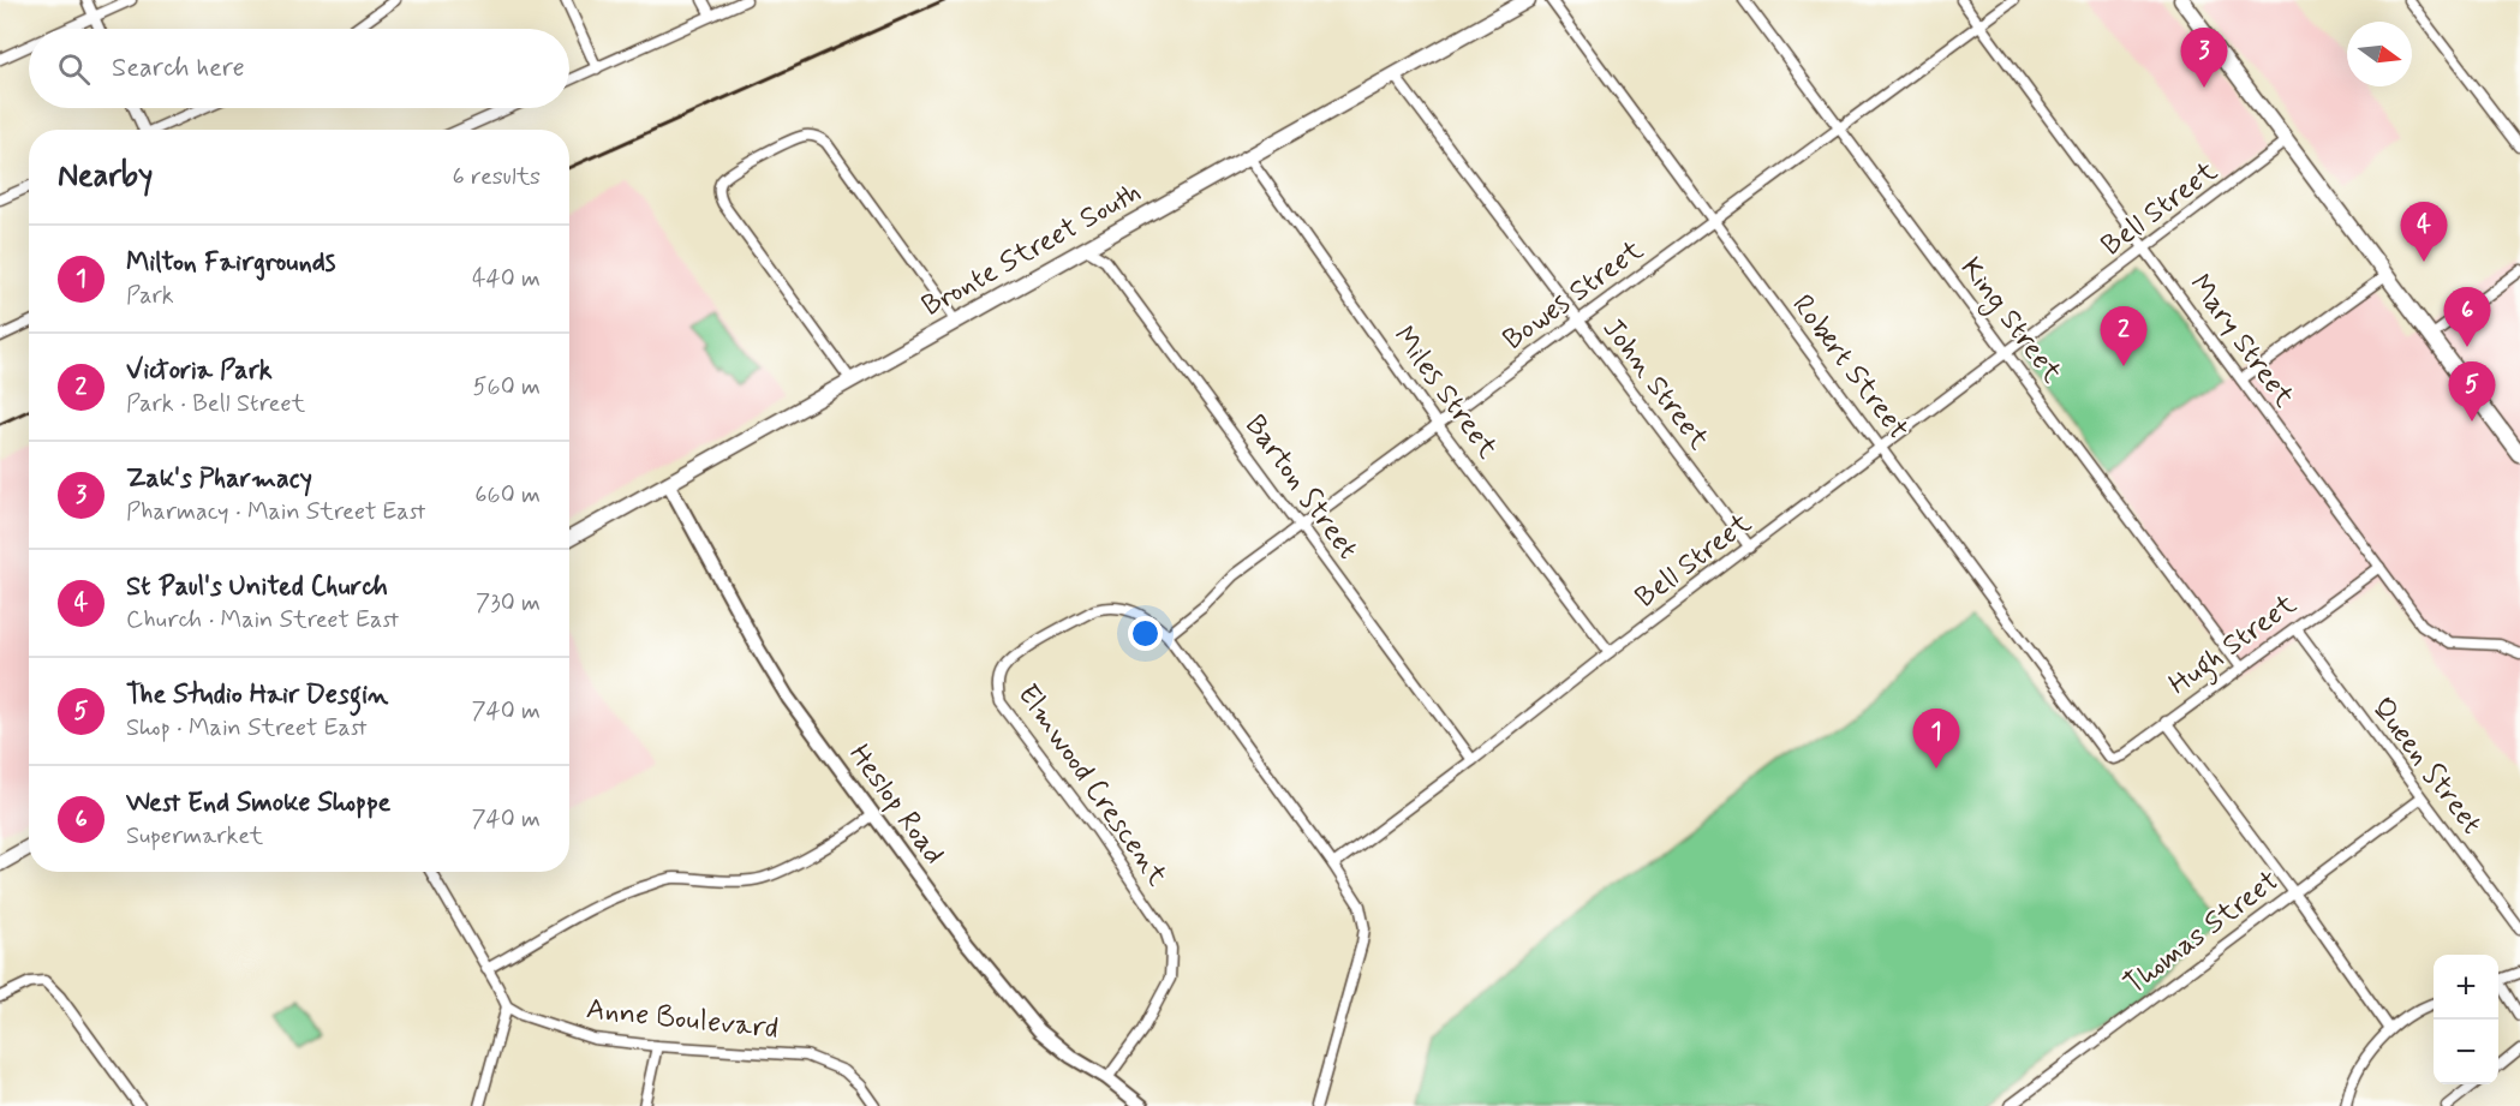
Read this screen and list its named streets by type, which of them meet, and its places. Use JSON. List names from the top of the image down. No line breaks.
{"streets":{"main road":["Bronte Street South"],"street":["Bell Street","Bowes Street","King Street","Mary Street","Robert Street","John Street","Miles Street","Barton Street","Hugh Street","Queen Street","Elmwood Crescent","Heslop Road","Thomas Street","Anne Boulevard"]},"crossings":[["Bell Street","King Street"],["Bell Street","Mary Street"],["Bell Street","Robert Street"],["Bell Street","John Street"],["Bell Street","Miles Street"],["Bell Street","Barton Street"],["Bell Street","Elmwood Crescent"],["Bronte Street South","John Street"],["Bronte Street South","Miles Street"],["Bronte Street South","Barton Street"],["Bronte Street South","Heslop Road"],["Bowes Street","King Street"],["Bowes Street","Mary Street"],["Bowes Street","Robert Street"],["Bowes Street","John Street"],["Bowes Street","Miles Street"],["Bowes Street","Barton Street"],["Bowes Street","Elmwood Crescent"],["King Street","Hugh Street"],["Mary Street","Hugh Street"],["Robert Street","Hugh Street"],["Hugh Street","Queen Street"],["Queen Street","Thomas Street"],["Elmwood Crescent","Heslop Road"]],"north":"right","page":{"pins":["3","4","6","2","5","1"],"search":"Search here","heading":["Nearby","6 results"],"list":[{"mark":"1","name":"Milton Fairgrounds","note":"Park","value":"440 m"},{"mark":"2","name":"Victoria Park","note":"Park · Bell Street","value":"560 m"},{"mark":"3","name":"Zak's Pharmacy","note":"Pharmacy · Main Street East","value":"660 m"},{"mark":"4","name":"St Paul's United Church","note":"Church · Main Street East","value":"730 m"},{"mark":"5","name":"The Studio Hair Desgin","note":"Shop · Main Street East","value":"740 m"},{"mark":"6","name":"West End Smoke Shoppe","note":"Supermarket","value":"740 m"}],"map_buttons":["+","−"]}}
